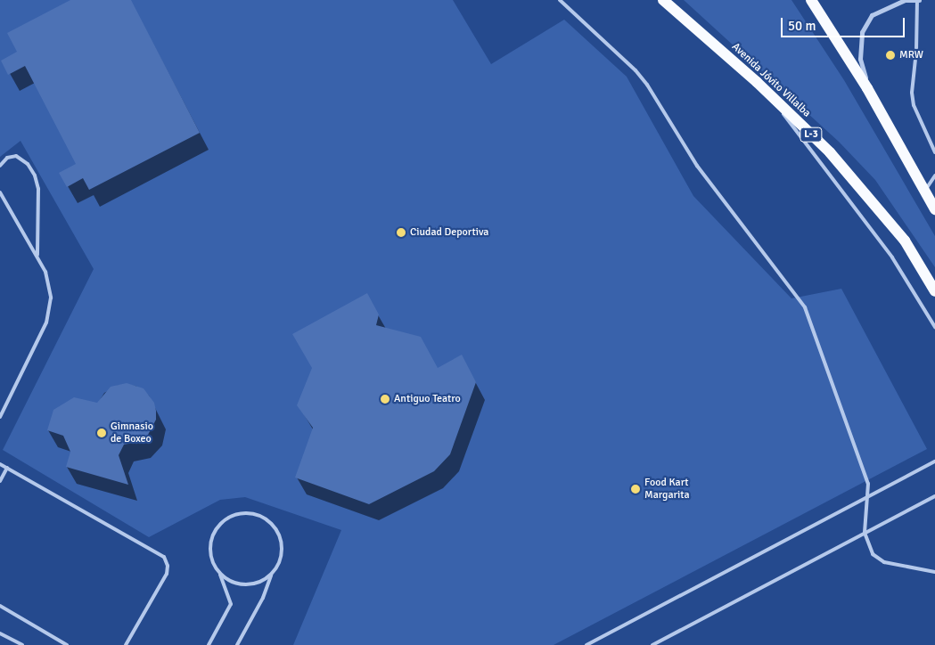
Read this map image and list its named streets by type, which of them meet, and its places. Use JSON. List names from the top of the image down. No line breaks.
{"streets":{"main road":["Avenida Jóvito Villalba","L-3"]},"places":["MRW","Ciudad Deportiva","Antiguo Teatro","Gimnasio de Boxeo","Food Kart Margarita"],"scale_bar":"50 m"}
